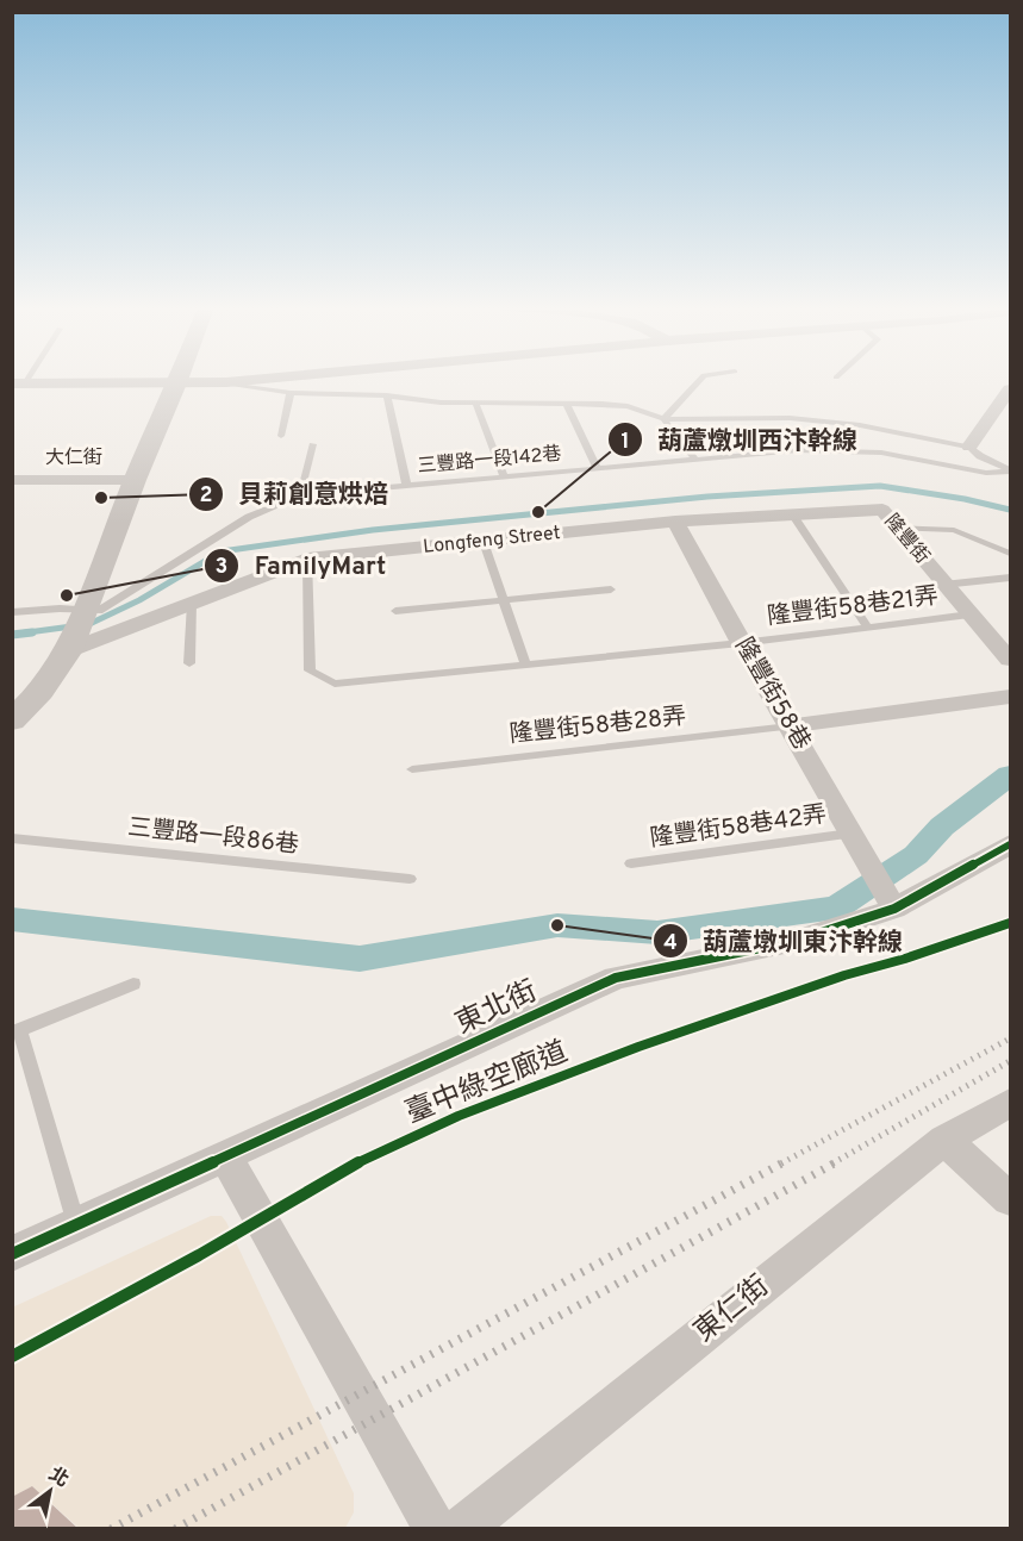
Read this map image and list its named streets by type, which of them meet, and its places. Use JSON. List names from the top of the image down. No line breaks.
{"streets":{"street":["大仁街","隆豐街","Longfeng Street","隆豐街58巷","東北街","東仁街"],"lane":["三豐路一段142巷","隆豐街58巷21弄","隆豐街58巷28弄","隆豐街58巷42弄","三豐路一段86巷"],"cycle path":["臺中綠空廊道"]},"crossings":[["隆豐街","Longfeng Street"],["隆豐街","隆豐街58巷21弄"],["隆豐街","隆豐街58巷"],["Longfeng Street","隆豐街58巷21弄"],["Longfeng Street","隆豐街58巷"],["隆豐街58巷21弄","隆豐街58巷"],["隆豐街58巷","隆豐街58巷28弄"],["隆豐街58巷","隆豐街58巷42弄"],["隆豐街58巷","東北街"]],"places":["貝莉創意烘焙","葫蘆燉圳西汴幹線","FamilyMart","葫蘆墩圳東汴幹線"],"north":"top right"}
